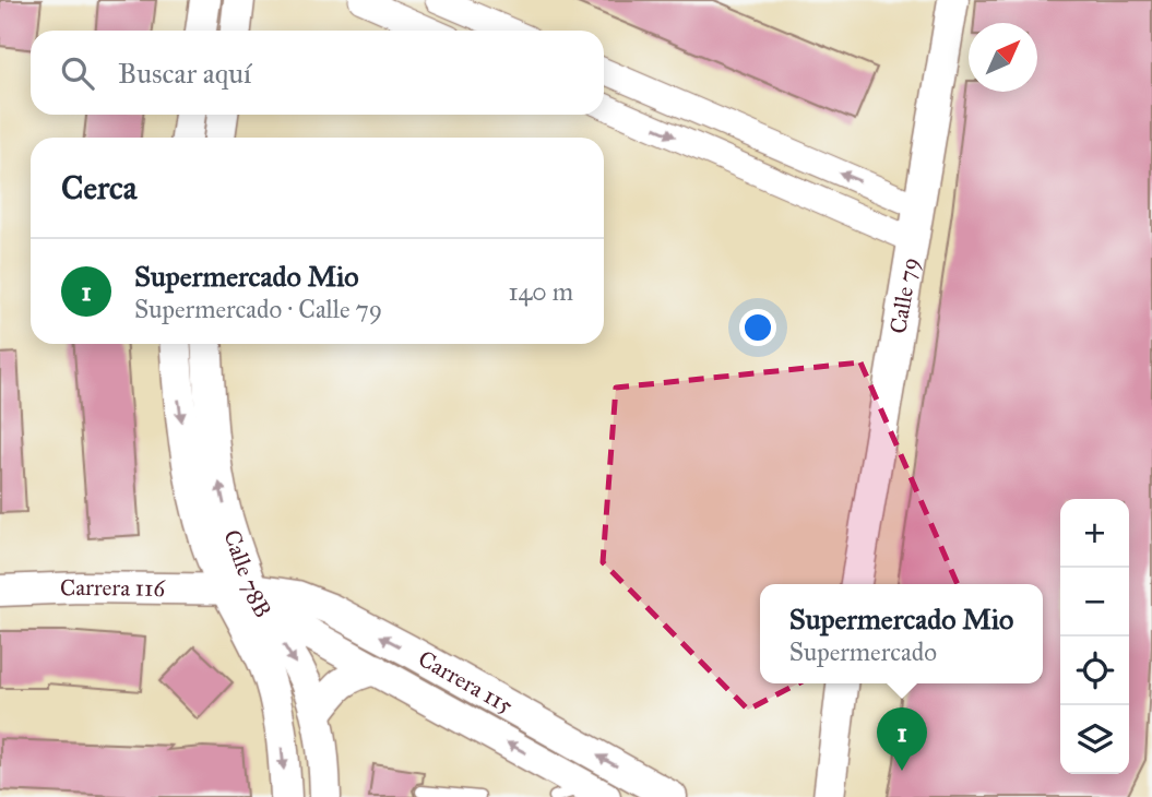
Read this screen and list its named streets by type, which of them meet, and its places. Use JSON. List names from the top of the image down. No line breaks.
{"streets":{"street":["Calle 79","Calle 78B","Carrera 116","Carrera 115"]},"crossings":[["Calle 78B","Carrera 116"],["Calle 78B","Carrera 115"],["Carrera 116","Carrera 115"]],"one_way":["Carrera 115"],"north":"top right","page":{"search":"Buscar aquí","heading":"Cerca","list":[{"mark":"1","name":"Supermercado Mio","note":"Supermercado · Calle 79","value":"140 m"}],"map_buttons":["+","−"],"popup":["Supermercado Mio","Supermercado"],"pins":"1"}}
